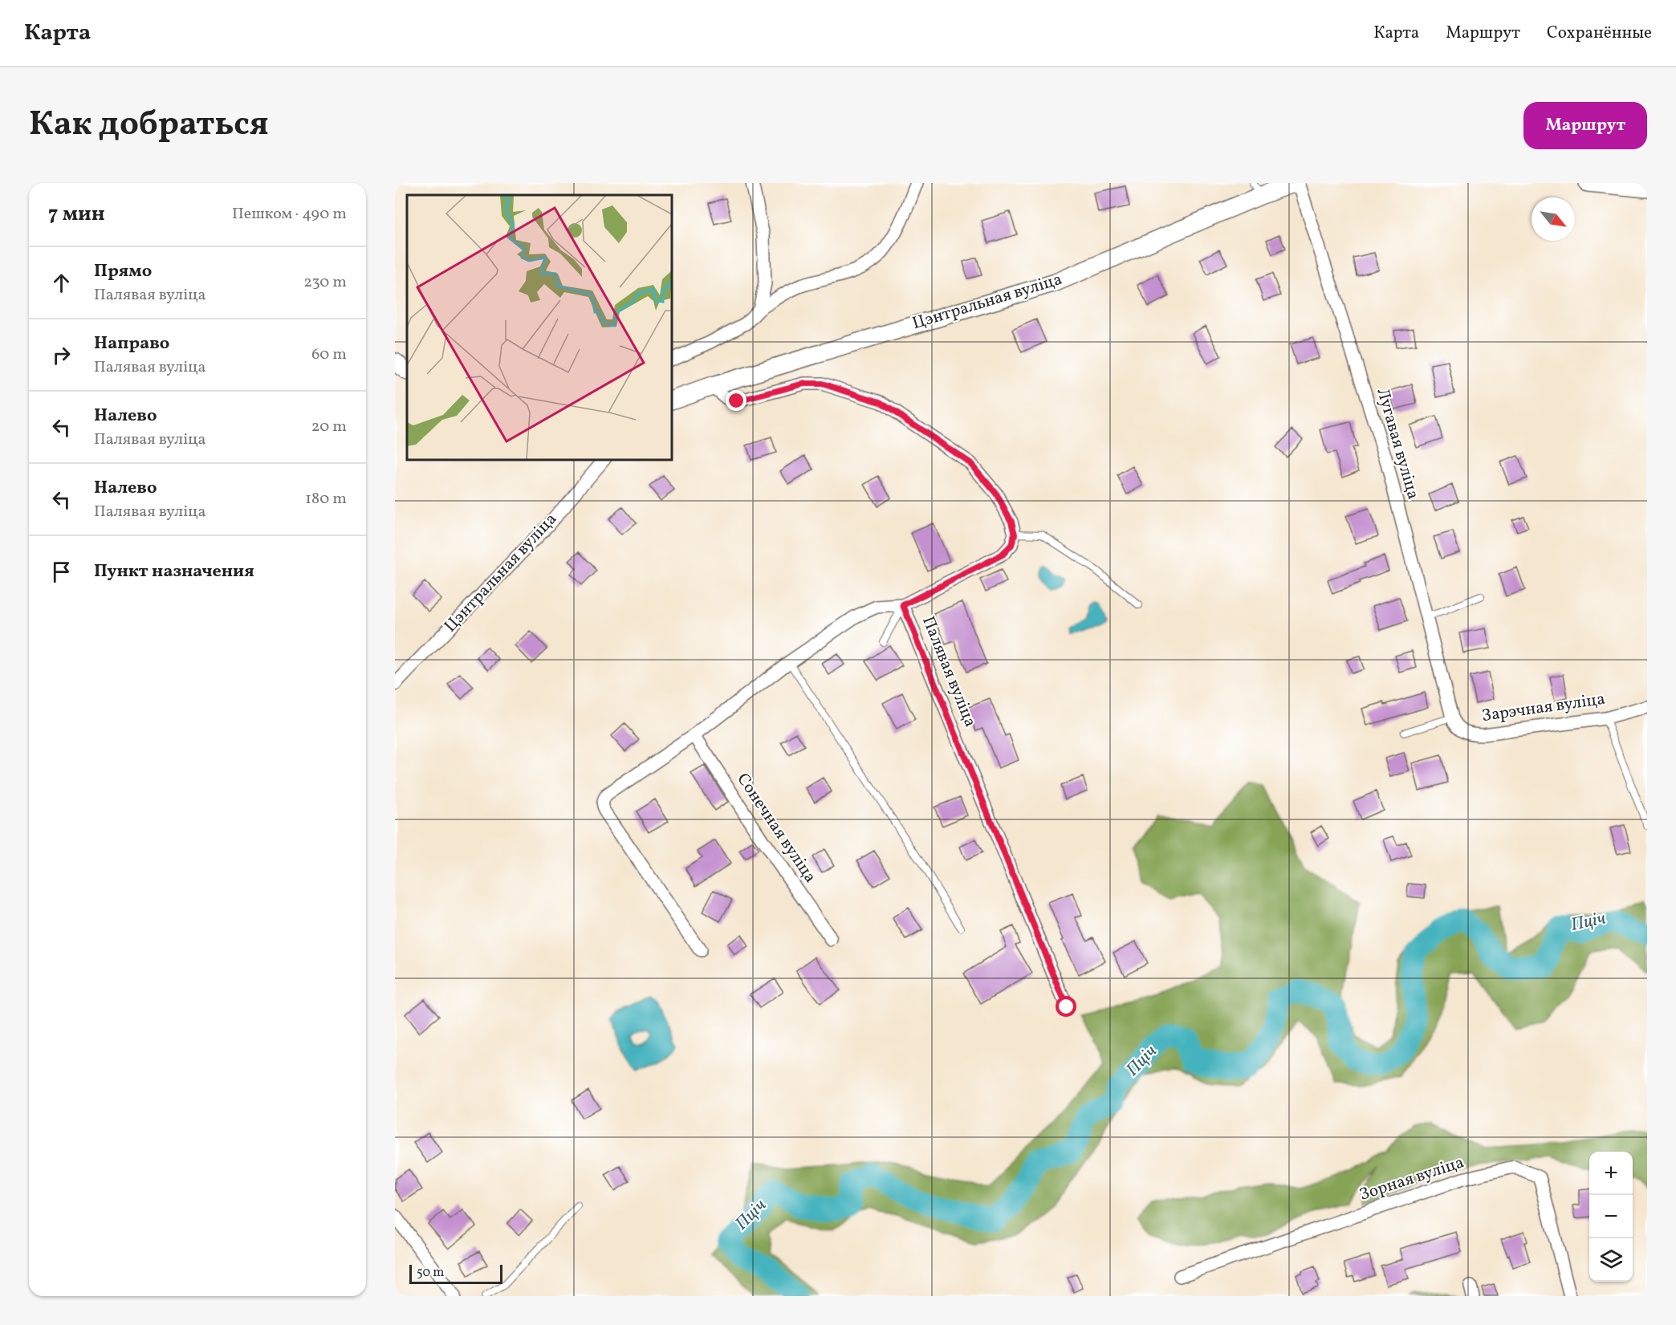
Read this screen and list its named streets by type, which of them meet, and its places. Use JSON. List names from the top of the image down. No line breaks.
{"streets":{"main road":["Цэнтральная вуліца"],"street":["Лугавая вуліца","Палявая вуліца","Зарэчная вуліца","Сонечная вуліца","Зорная вуліца"]},"crossings":[["Цэнтральная вуліца","Лугавая вуліца"],["Лугавая вуліца","Зарэчная вуліца"]],"water":["Пціч"],"scale_bar":"50 m","north":"bottom right","page":{"header":"Карта","nav":["Карта","Маршрут","Сохранённые"],"title":"Как добраться","buttons":"Маршрут","heading":["7 мин","Пешком · 490 m"],"list":[["Прямо","Палявая вуліца","230 m"],["Направо","Палявая вуліца","60 m"],["Налево","Палявая вуліца","20 m"],["Налево","Палявая вуліца","180 m"],"Пункт назначения"],"map_buttons":["+","−"],"scale":"50 m"}}
